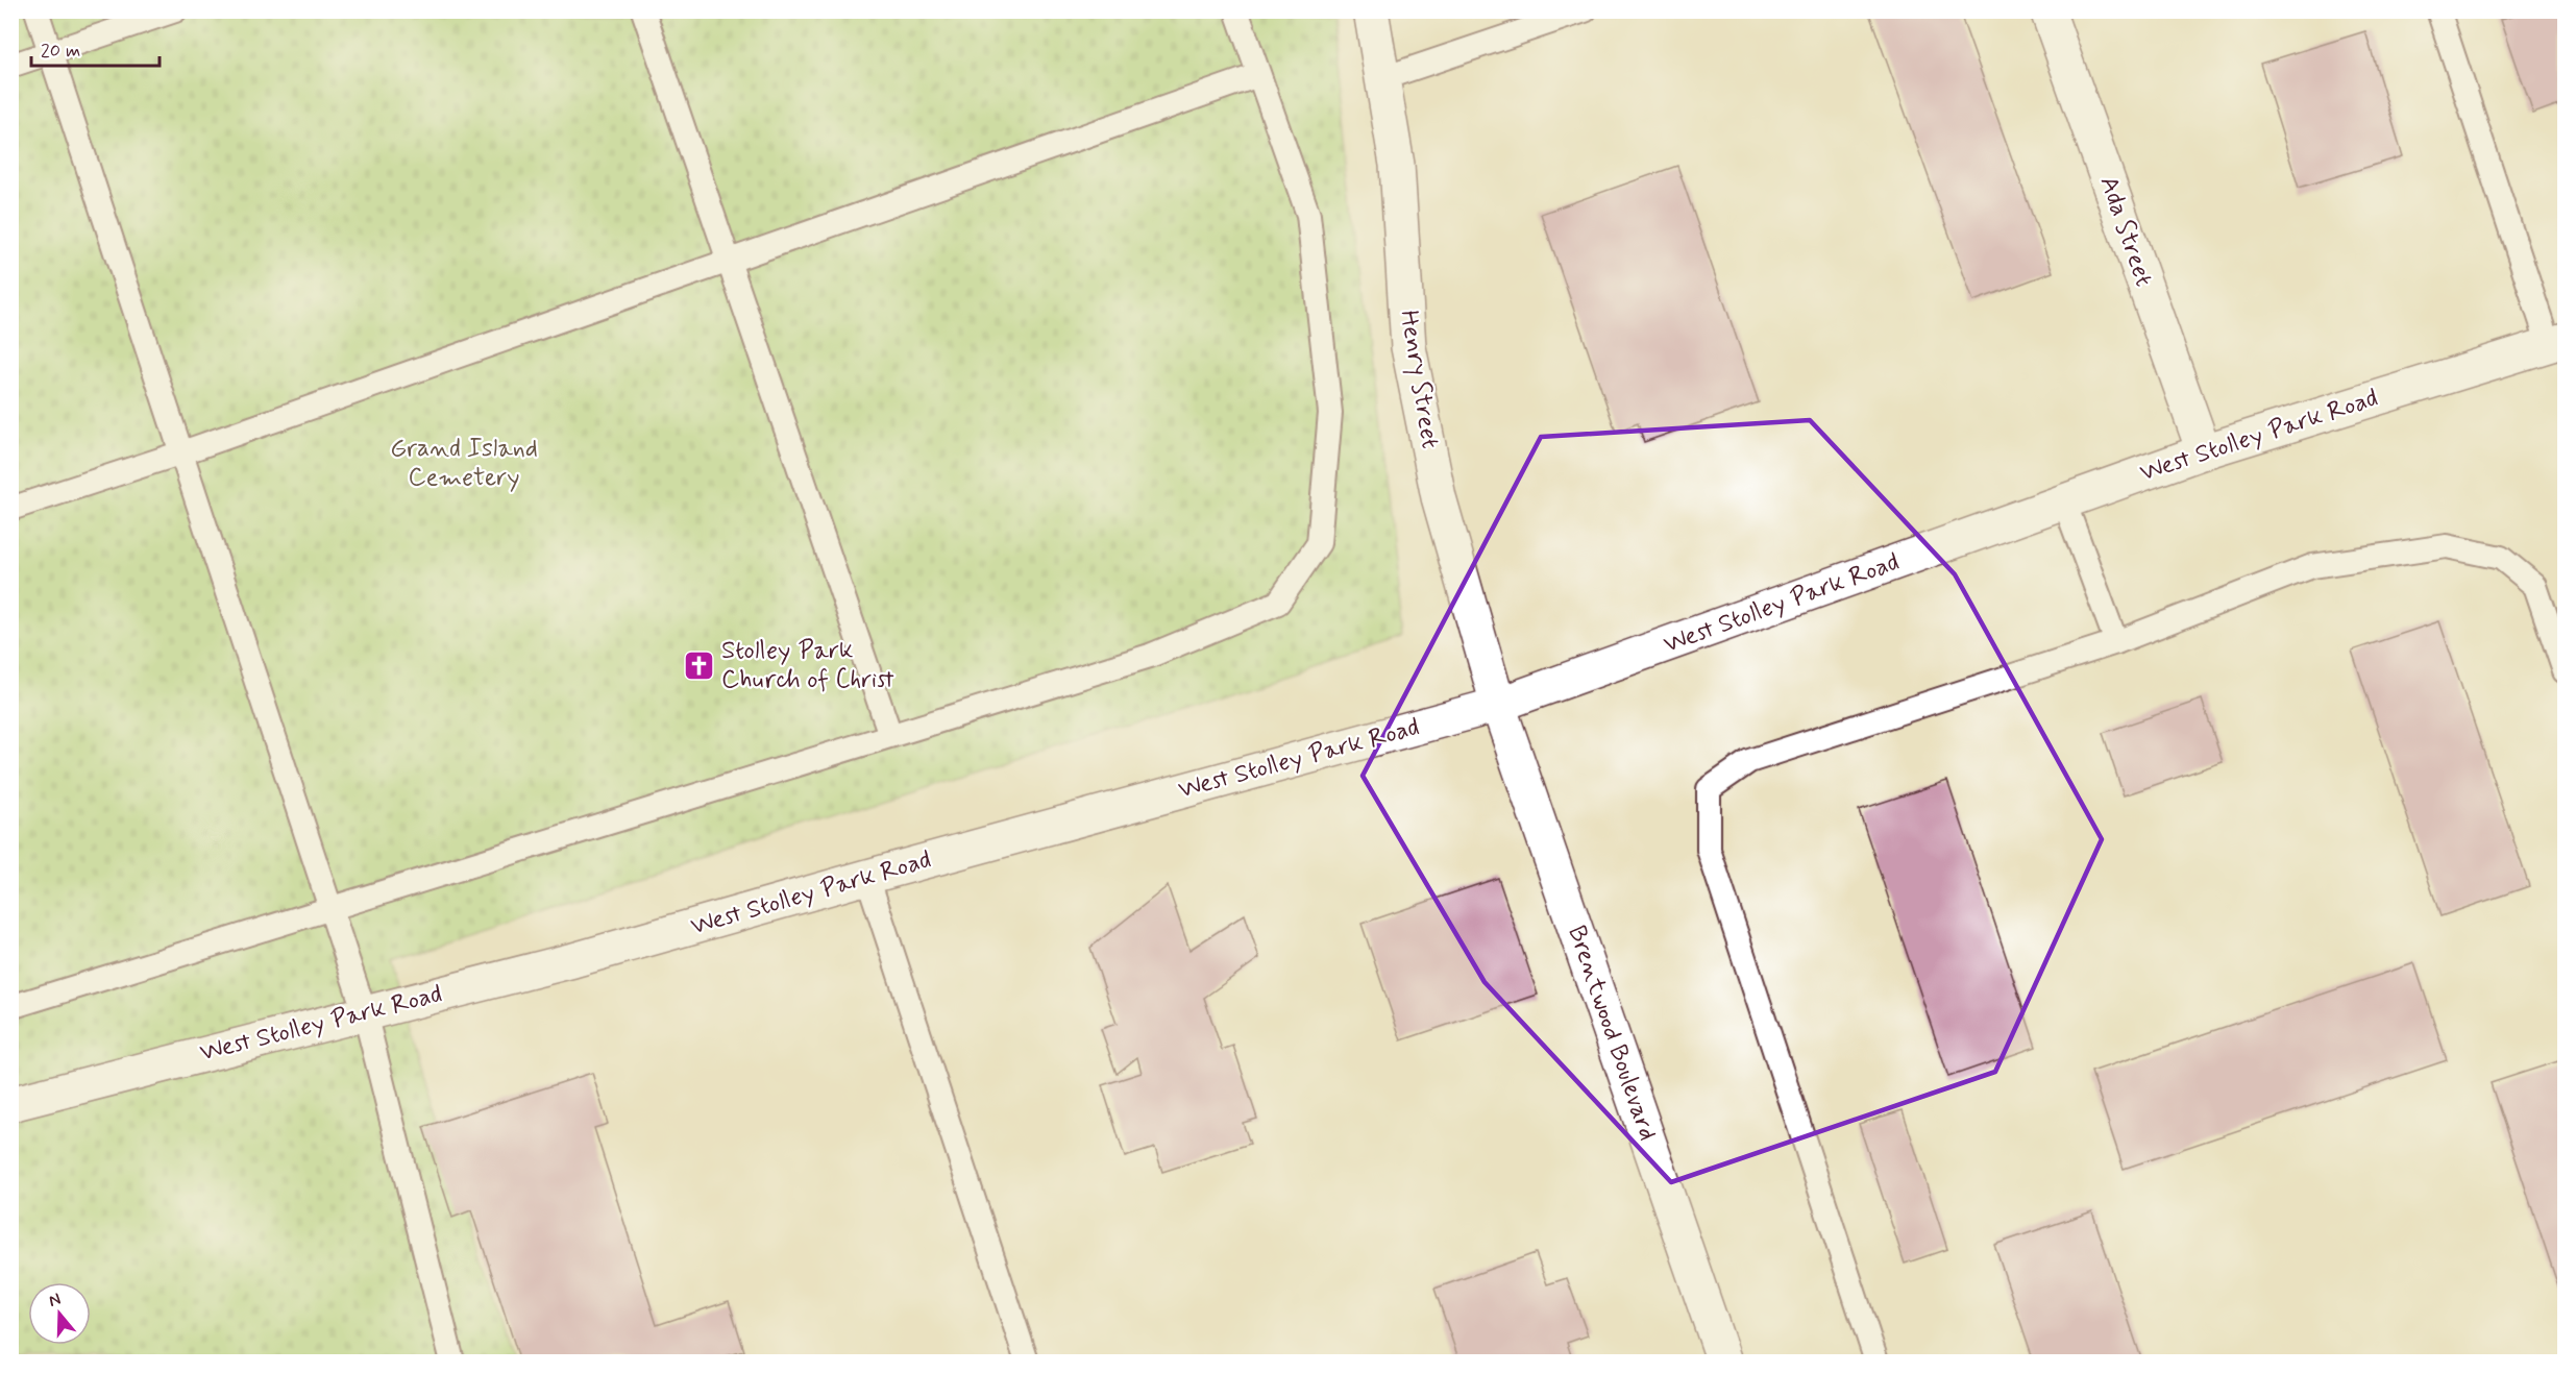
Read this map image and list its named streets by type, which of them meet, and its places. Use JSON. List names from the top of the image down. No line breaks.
{"streets":{"main road":["Ada Street","Henry Street","West Stolley Park Road","Brentwood Boulevard"]},"crossings":[["Ada Street","West Stolley Park Road"],["Henry Street","West Stolley Park Road"],["Henry Street","Brentwood Boulevard"],["West Stolley Park Road","Brentwood Boulevard"]],"parks":["Grand Island Cemetery"],"places":{"church":["Stolley Park Church of Christ"]},"scale_bar":"20 m","north":"top"}
